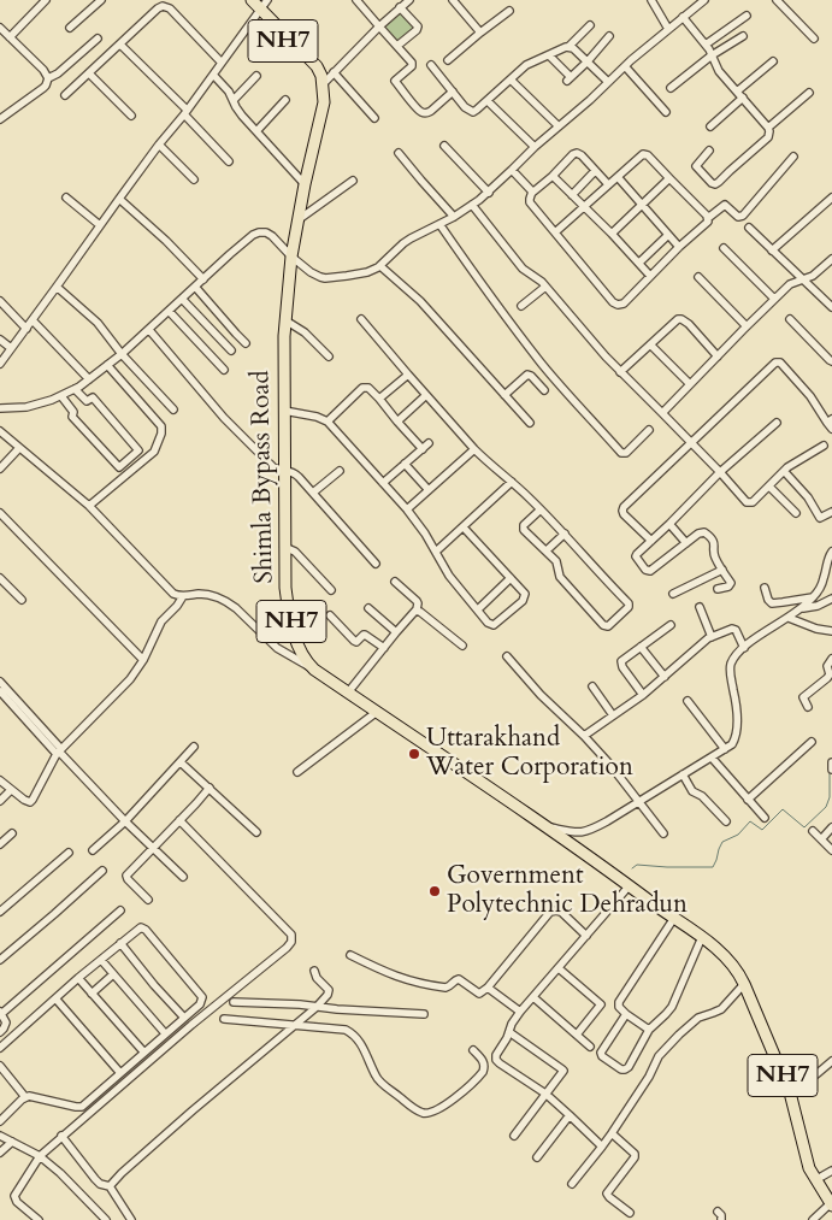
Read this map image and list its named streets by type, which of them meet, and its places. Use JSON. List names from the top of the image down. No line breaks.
{"streets":{"highway":["NH7","Shimla Bypass Road"]},"crossings":[["NH7","Shimla Bypass Road"]],"places":["Uttarakhand Water Corporation","Government Polytechnic Dehradun"]}
